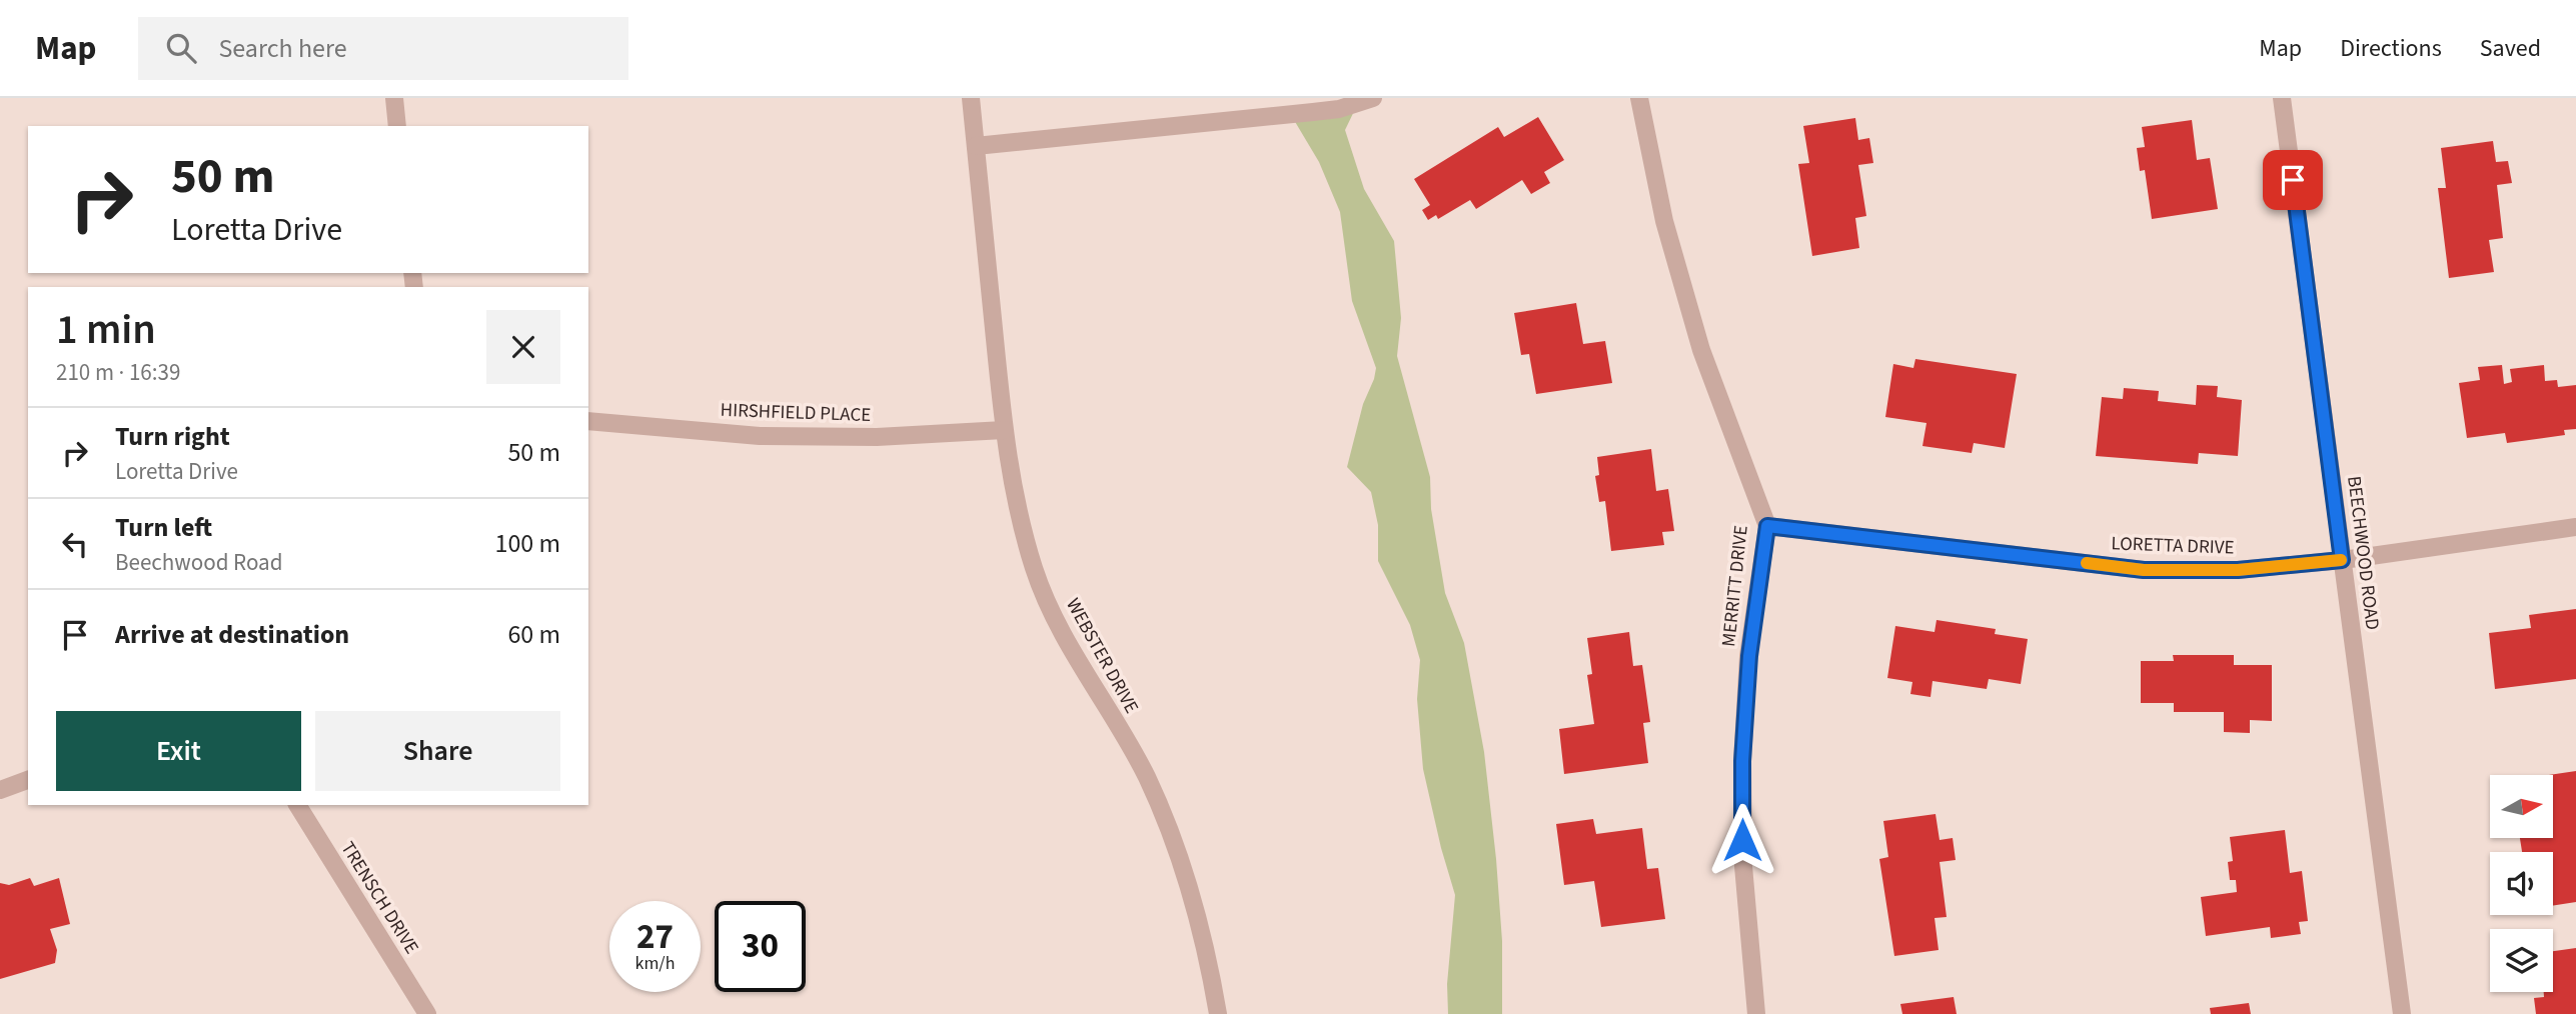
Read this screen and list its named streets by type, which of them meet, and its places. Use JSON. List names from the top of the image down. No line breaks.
{"streets":{"street":["HIRSHFIELD PLACE","LORETTA DRIVE","BEECHWOOD ROAD","MERRITT DRIVE","WEBSTER DRIVE","TRENSCH DRIVE"]},"crossings":[["HIRSHFIELD PLACE","WEBSTER DRIVE"],["LORETTA DRIVE","BEECHWOOD ROAD"],["LORETTA DRIVE","MERRITT DRIVE"]],"north":"right","page":{"header":"Map","search":"Search here","nav":["Map","Directions","Saved"],"turn":["50 m","Loretta Drive"],"heading":["1 min","210 m · 16:39"],"list":[{"name":"Turn right","note":"Loretta Drive","value":"50 m"},{"name":"Turn left","note":"Beechwood Road","value":"100 m"},{"name":"Arrive at destination","value":"60 m"}],"buttons":["Exit","Share"],"speed":"27 km/h","limit":"30"}}
